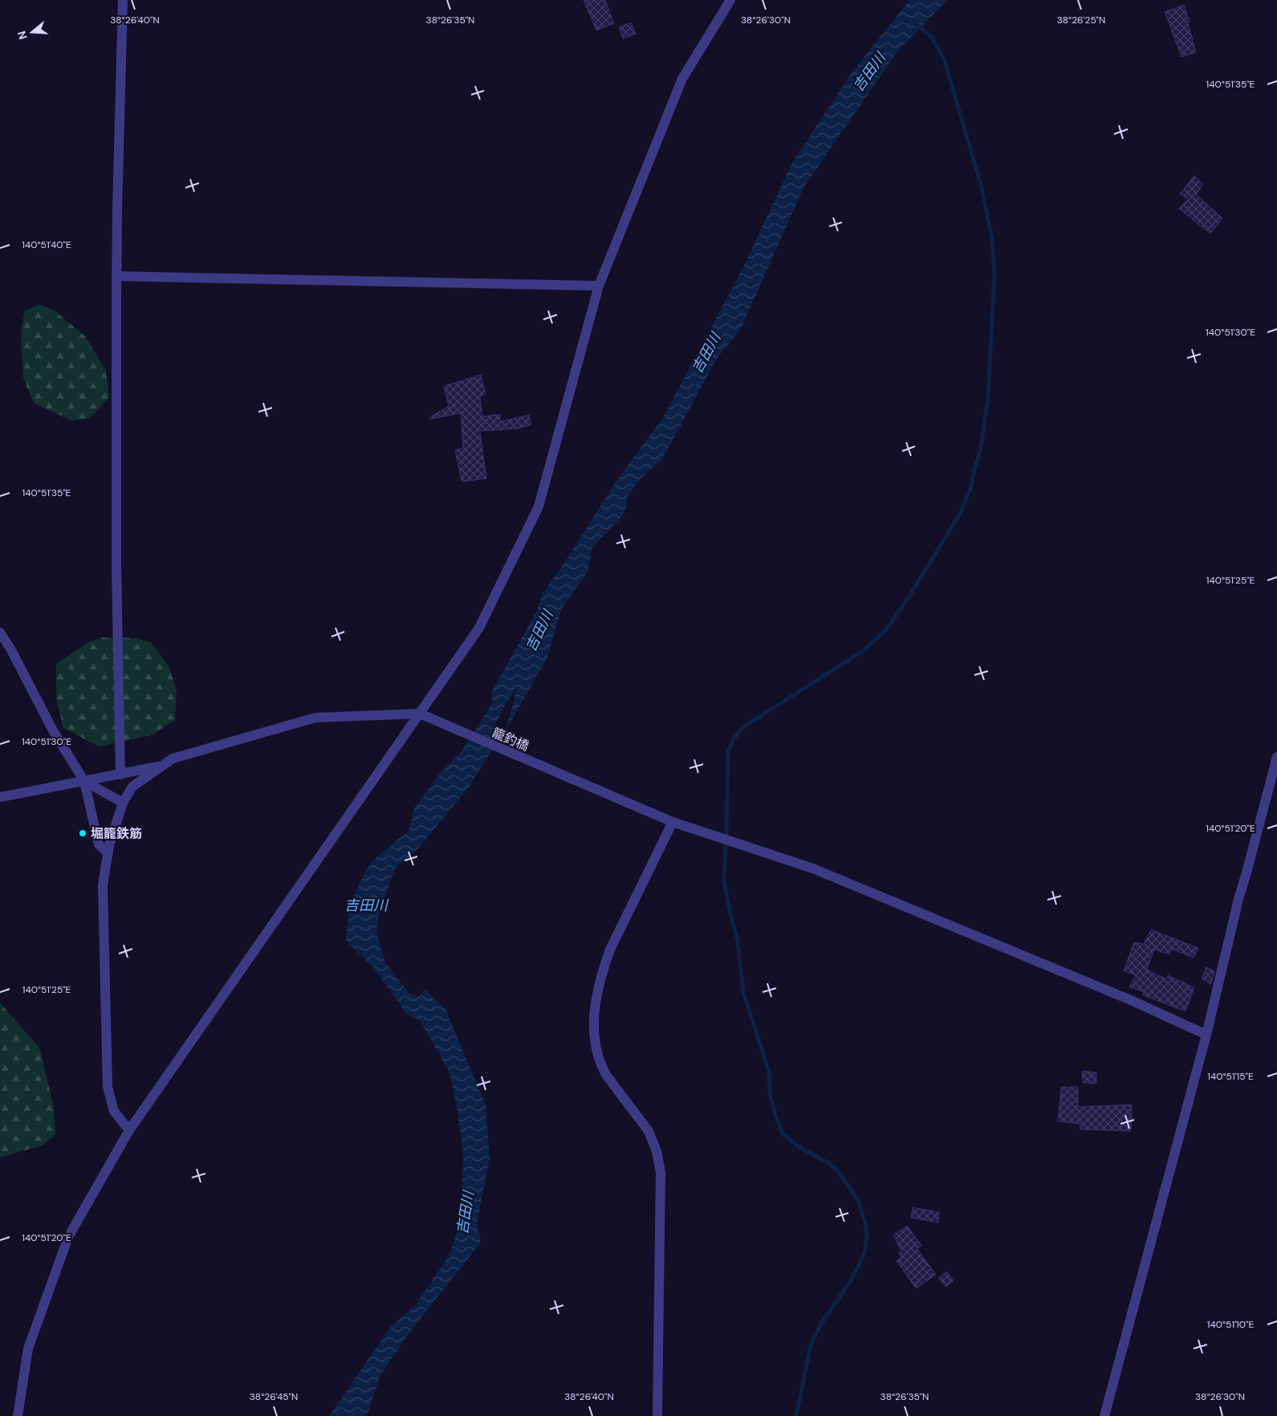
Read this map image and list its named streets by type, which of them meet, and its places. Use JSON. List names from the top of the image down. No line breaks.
{"streets":{"street":["籠釣橋"]},"water":["吉田川"],"places":["堀籠鉄筋"],"north":"left","coordinates":["38°26'40\"N","38°26'35\"N","38°26'30\"N","38°26'25\"N","140°51'35\"E","140°51'40\"E","140°51'30\"E","140°51'25\"E","140°51'20\"E","140°51'15\"E","140°51'10\"E","38°26'45\"N"]}
